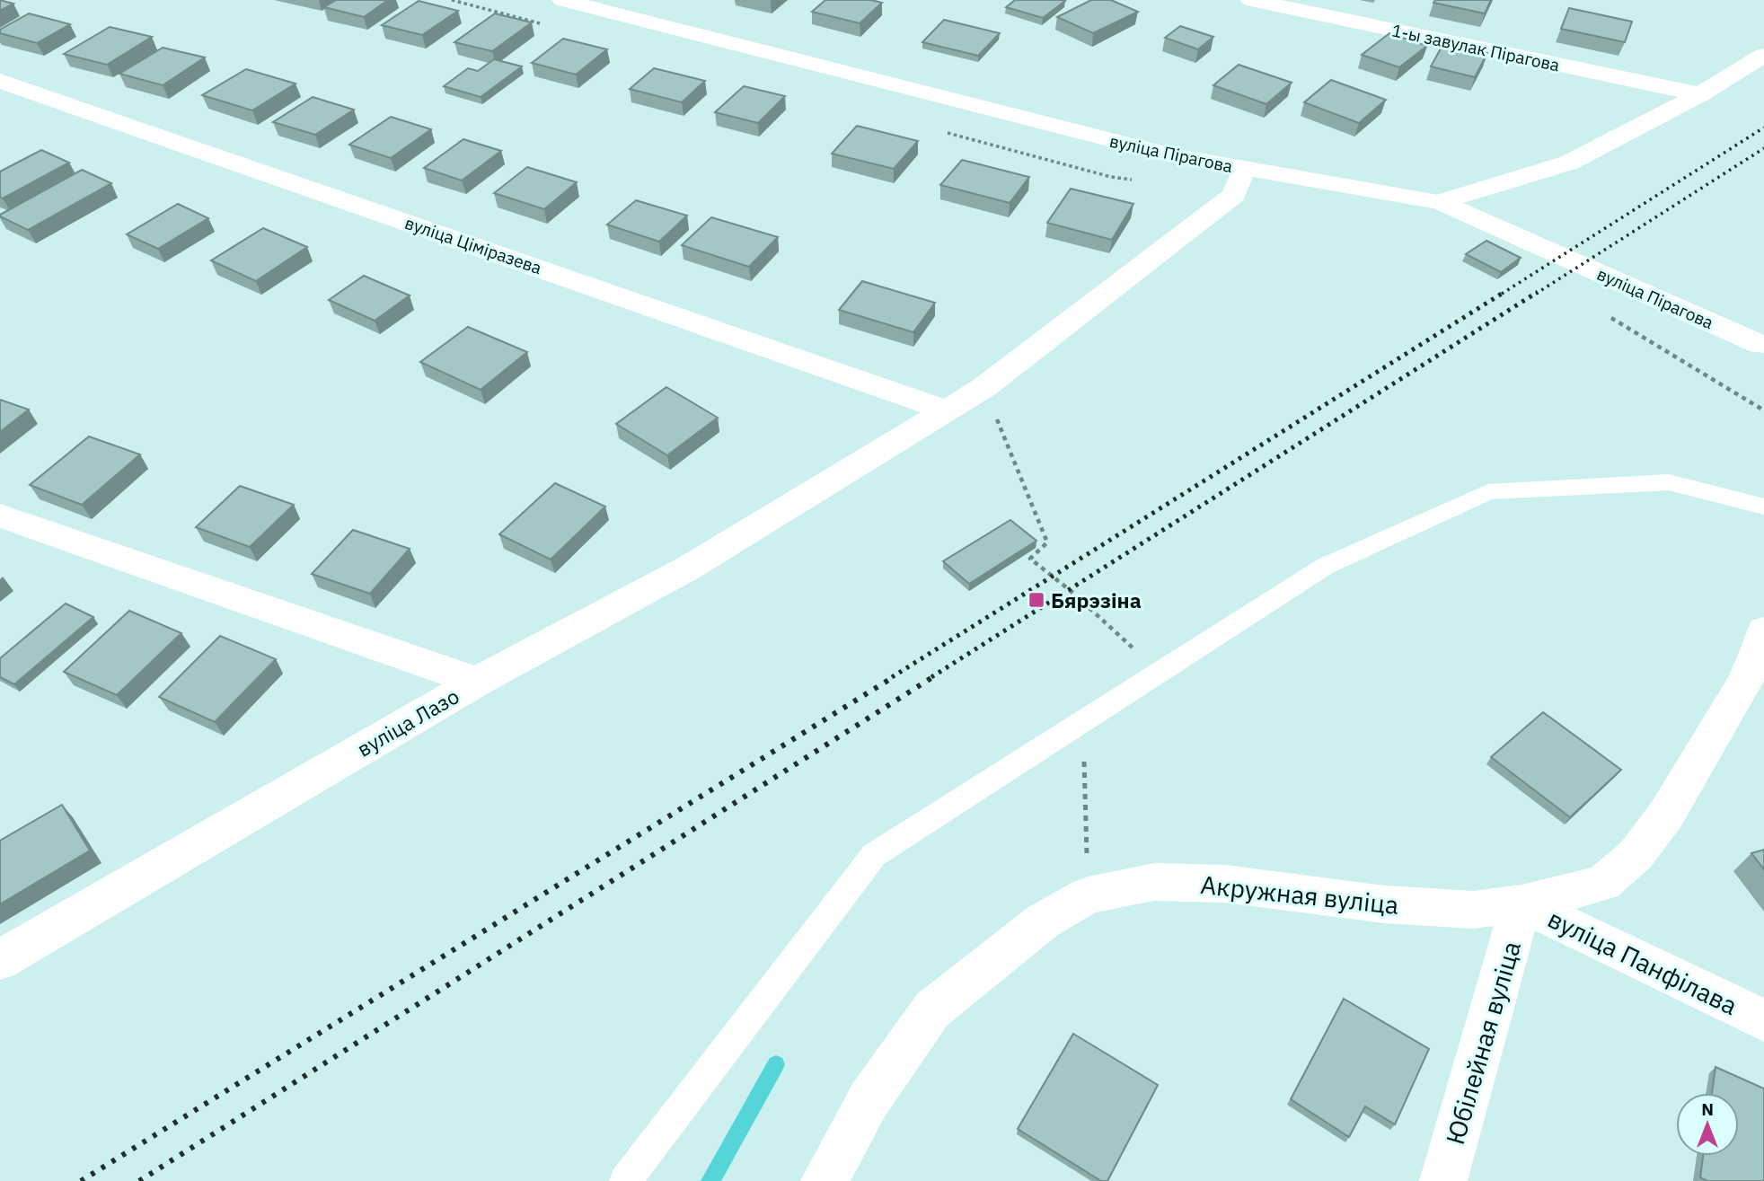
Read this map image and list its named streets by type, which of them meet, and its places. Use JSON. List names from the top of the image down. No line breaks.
{"streets":{"street":["1-ы завулак Пірагова","вуліца Пірагова","вуліца Ціміразева","вуліца Лазо","Акружная вуліца","вуліца Панфілава","Юбілейная вуліца"]},"crossings":[["Акружная вуліца","вуліца Панфілава"],["Акружная вуліца","Юбілейная вуліца"],["вуліца Панфілава","Юбілейная вуліца"]],"places":{"transit":["Бярэзіна"]},"north":"top"}
